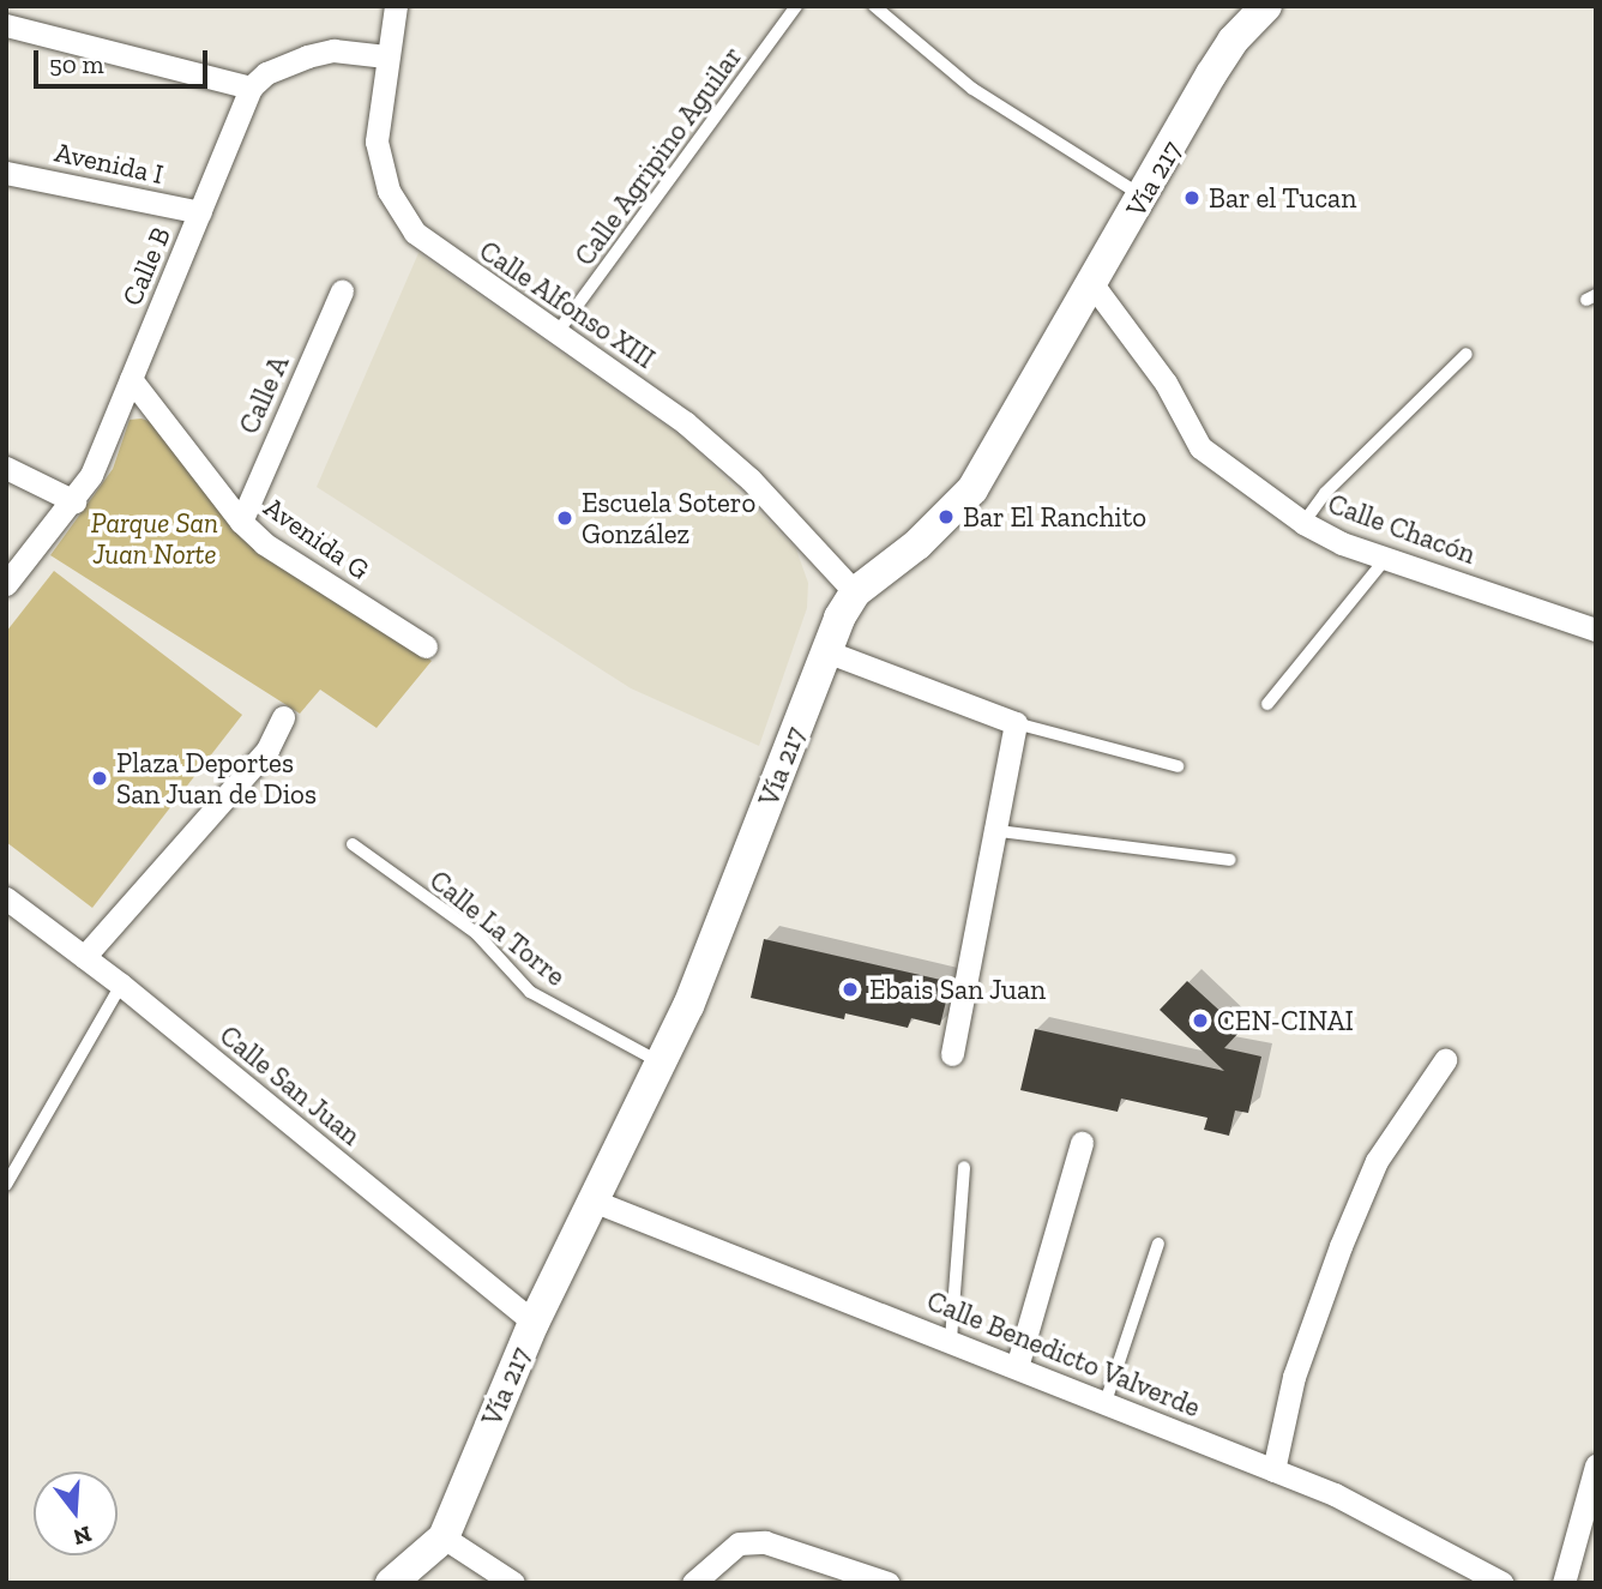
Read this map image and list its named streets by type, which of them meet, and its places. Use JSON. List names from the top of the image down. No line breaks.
{"streets":{"main road":["Vía 217"],"street":["Avenida I","Calle B","Calle Alfonso XIII","Calle A","Calle Chacón","Avenida G","Calle San Juan","Calle Benedicto Valverde"],"lane":["Calle Agripino Aguilar","Calle La Torre"]},"crossings":[["Calle Agripino Aguilar","Calle Alfonso XIII"],["Avenida I","Calle B"],["Vía 217","Calle Alfonso XIII"],["Vía 217","Calle Chacón"],["Vía 217","Calle La Torre"],["Vía 217","Calle San Juan"],["Vía 217","Calle Benedicto Valverde"],["Calle B","Avenida G"],["Calle A","Avenida G"]],"parks":["Parque San Juan Norte"],"places":["Bar el Tucan","Bar El Ranchito","Escuela Sotero González","Plaza Deportes San Juan de Dios","Ebais San Juan","CEN-CINAI"],"scale_bar":"50 m","north":"bottom"}
